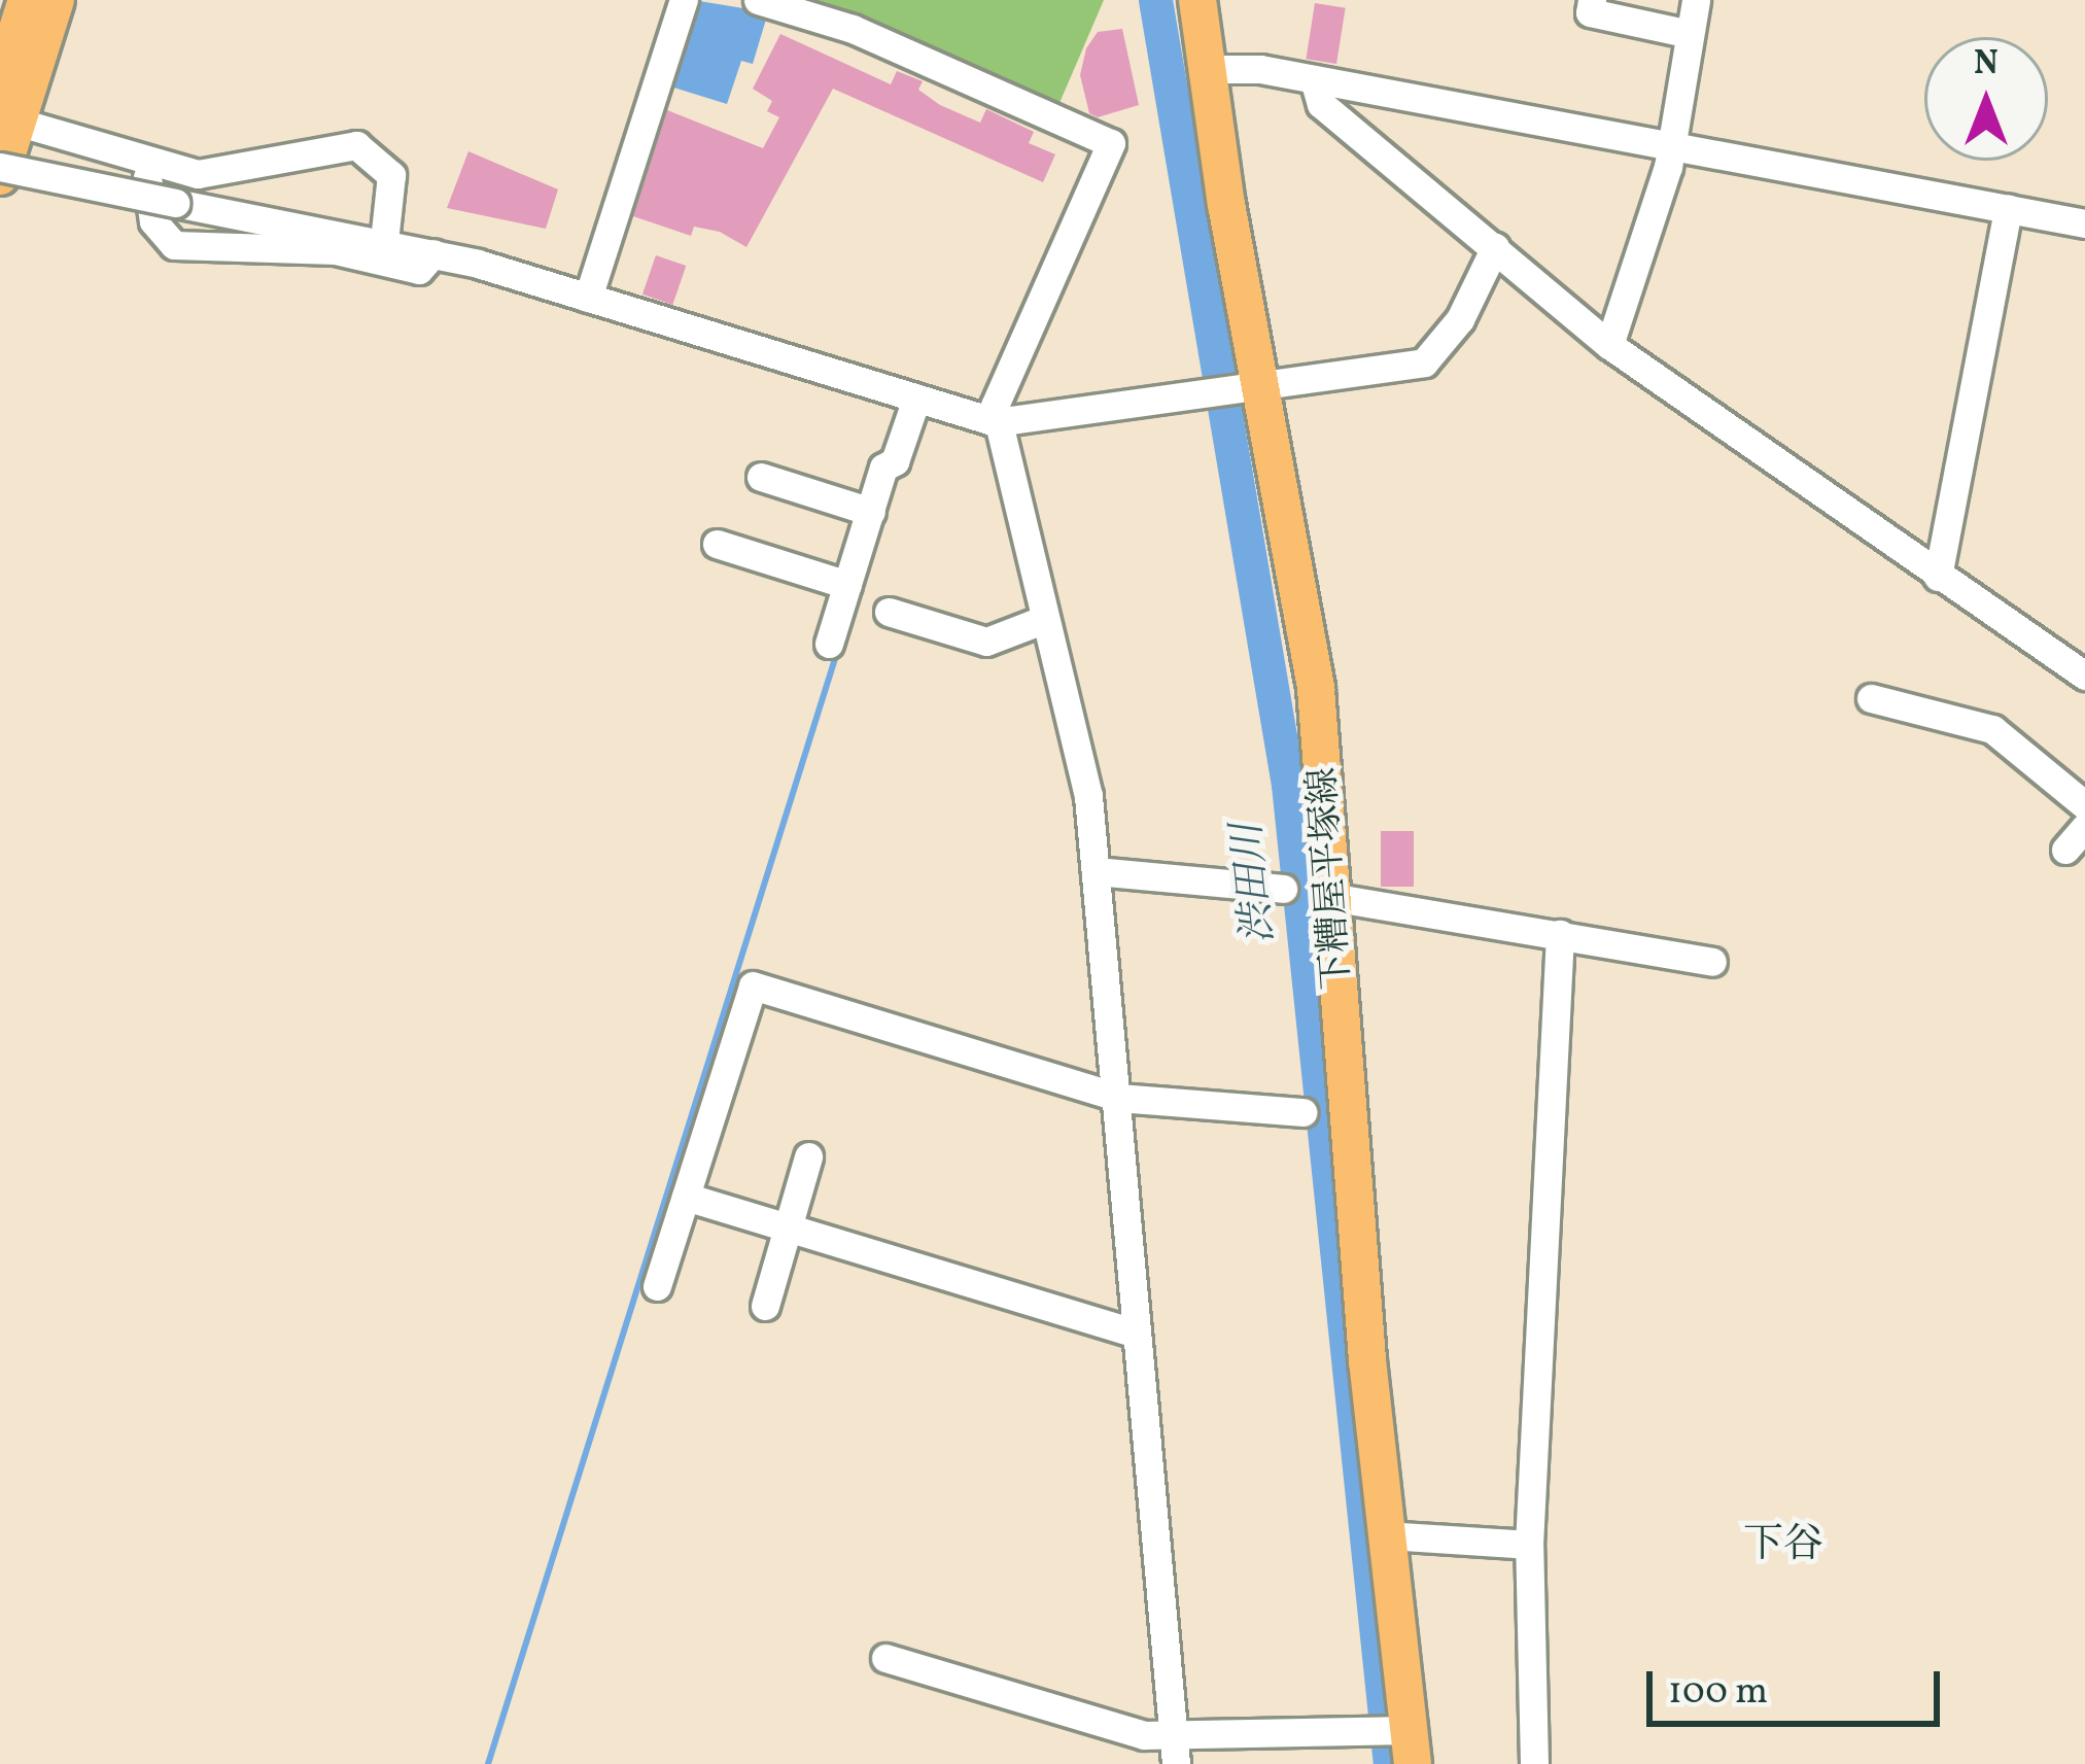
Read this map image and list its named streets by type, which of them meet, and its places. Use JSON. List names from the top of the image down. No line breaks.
{"streets":{"main road":["下糟屋平塚線"]},"districts":["下谷"],"water":["渋田川"],"scale_bar":"100 m","north":"top"}
